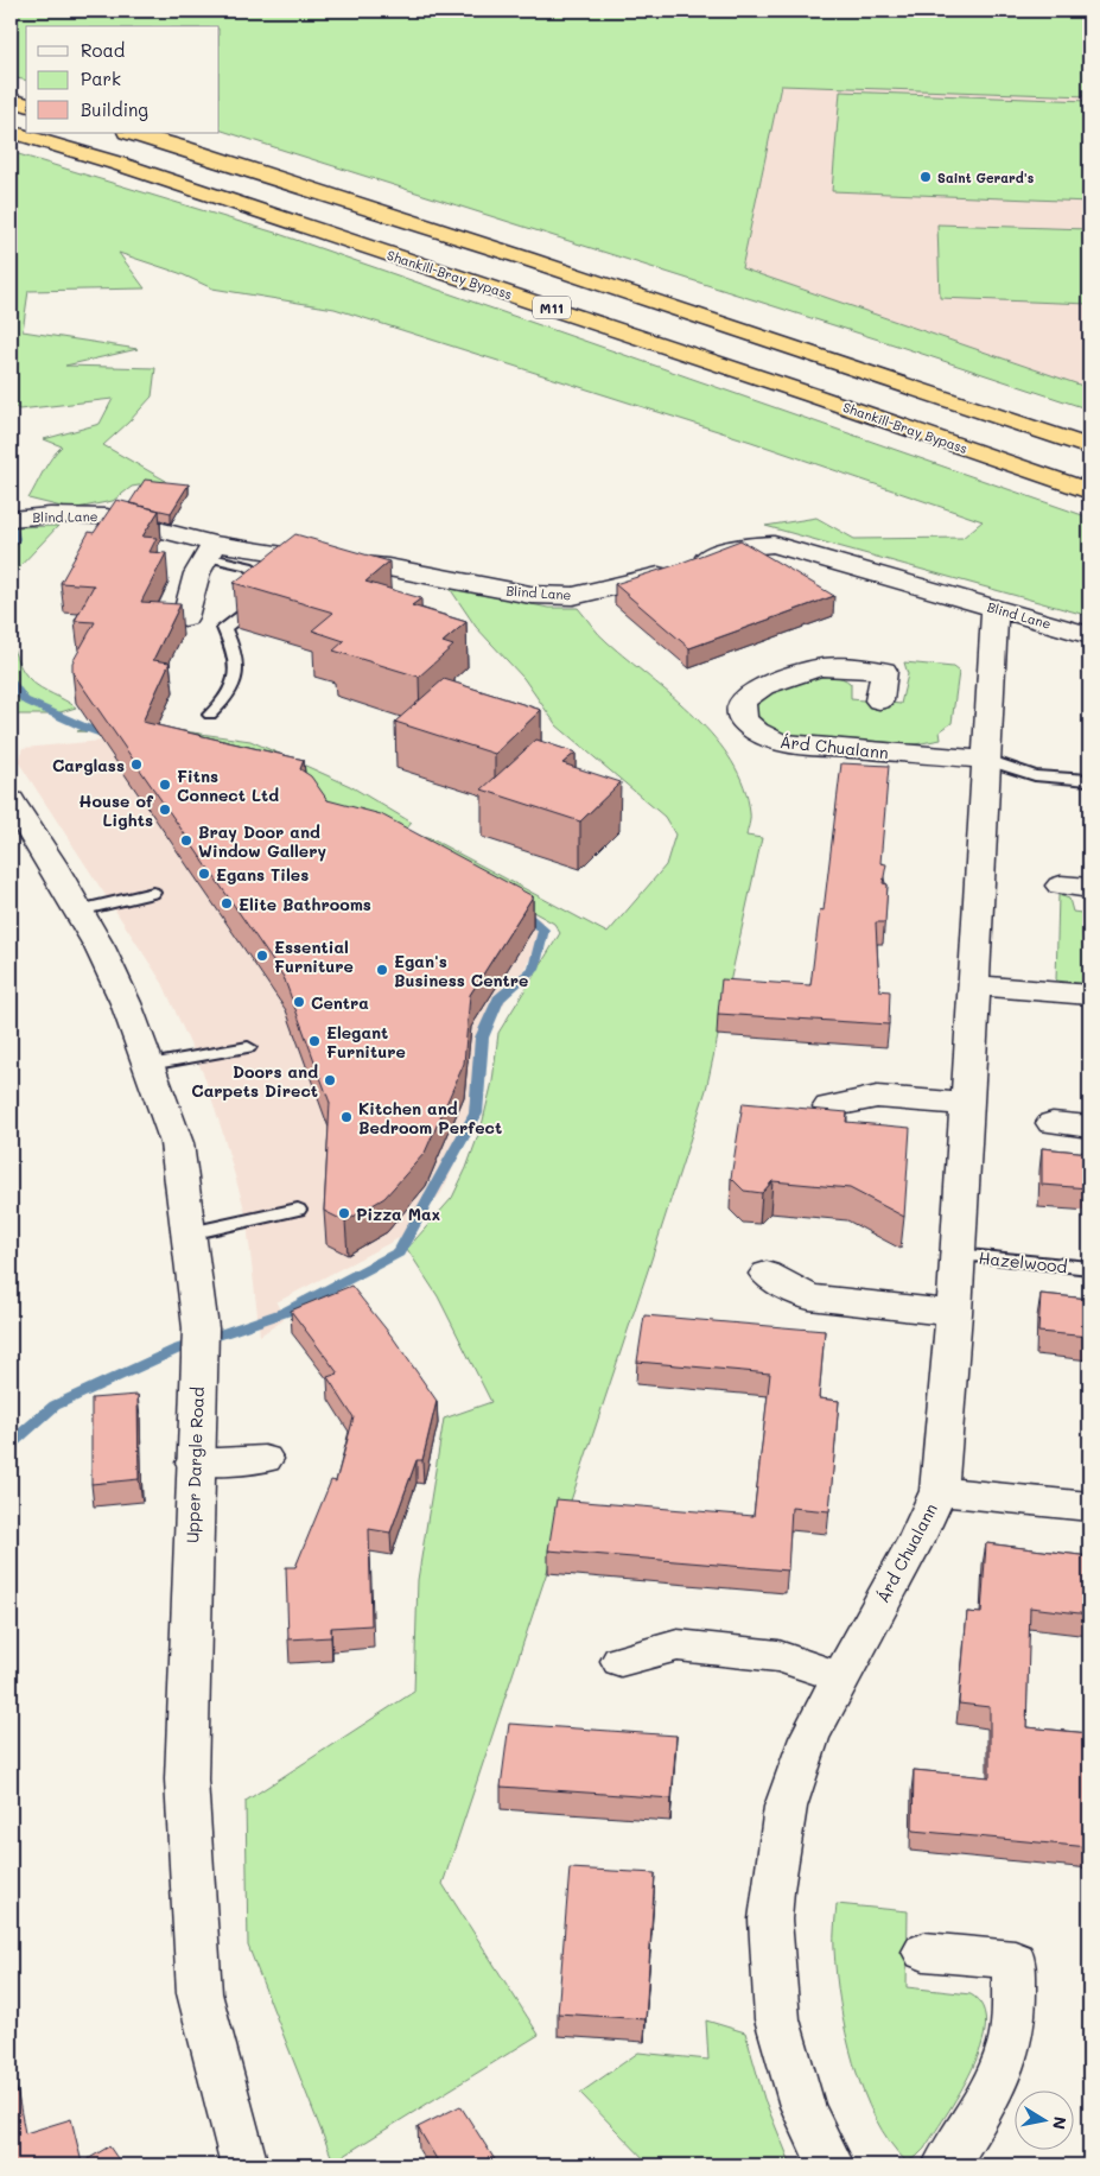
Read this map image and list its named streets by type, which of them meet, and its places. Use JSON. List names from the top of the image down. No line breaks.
{"streets":{"highway":["Shankill-Bray Bypass","M11"],"street":["Blind Lane","Árd Chualann","Upper Dargle Road"],"lane":["Hazelwood"]},"crossings":[["Blind Lane","Árd Chualann"],["Árd Chualann","Hazelwood"]],"places":["Saint Gerard's","Carglass","Fitns Connect Ltd","House of Lights","Bray Door and Window Gallery","Egans Tiles","Elite Bathrooms","Essential Furniture","Egan's Business Centre","Centra","Elegant Furniture","Doors and Carpets Direct","Kitchen and Bedroom Perfect","Pizza Max"],"legend":["Road","Park","Building"],"north":"right"}
